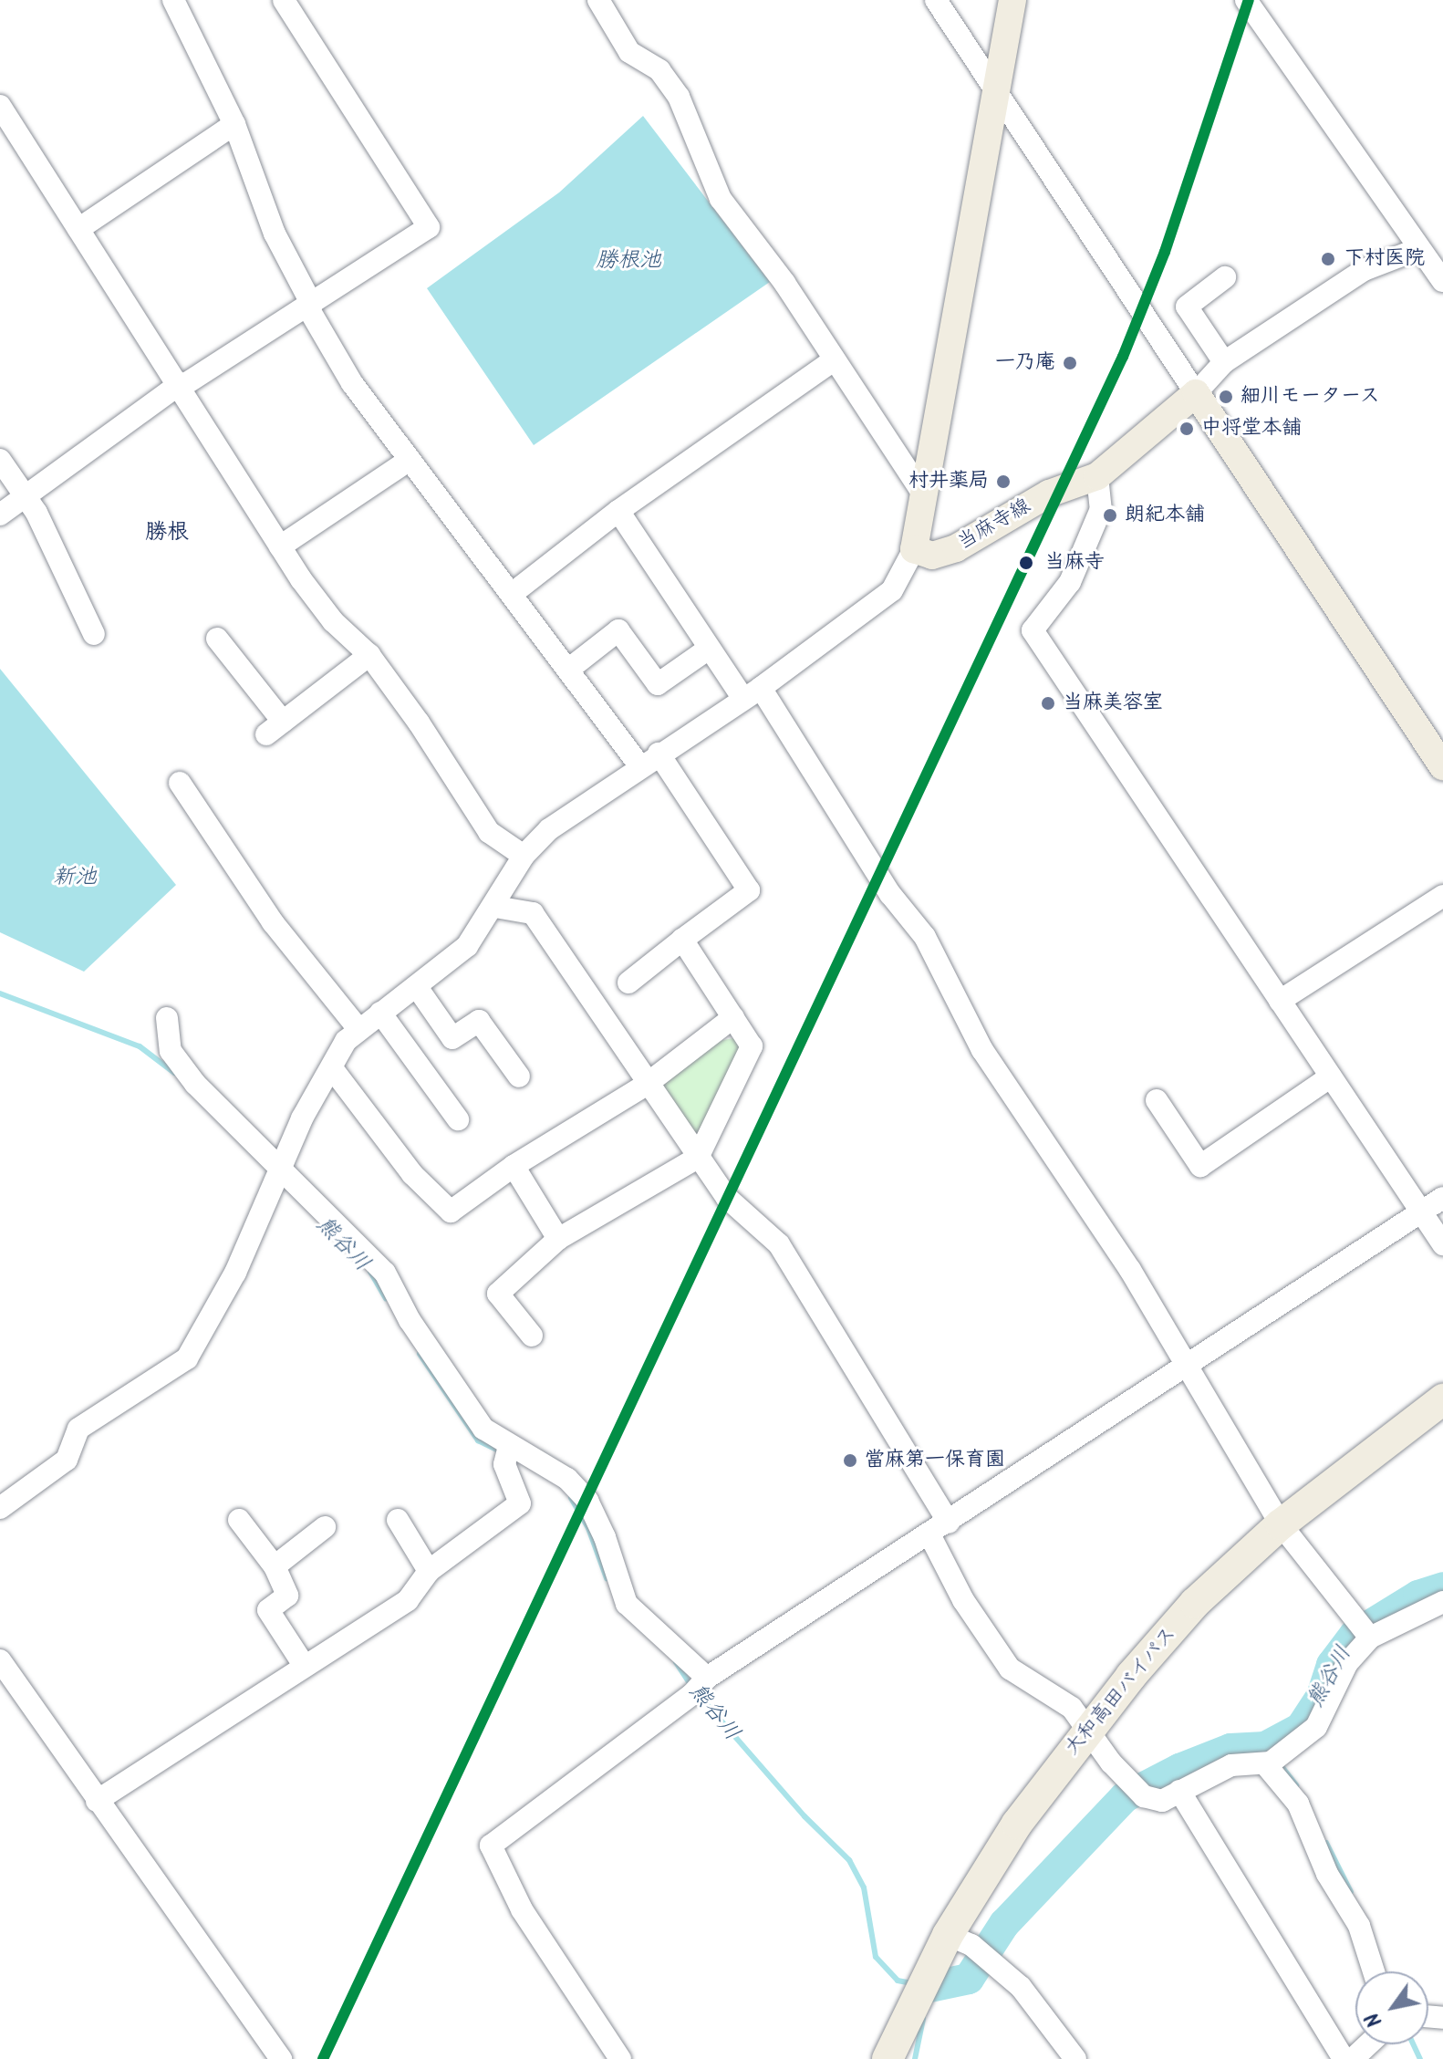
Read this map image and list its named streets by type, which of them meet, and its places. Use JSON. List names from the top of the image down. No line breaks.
{"streets":{"highway":["大和高田バイパス"],"main road":["当麻寺線"]},"districts":["勝根"],"water":["勝根池","新池","熊谷川"],"places":["下村医院","一乃庵","細川モータース","中将堂本舗","村井薬局","朗紀本舗","当麻寺","当麻美容室","當麻第一保育園"],"north":"bottom left"}
